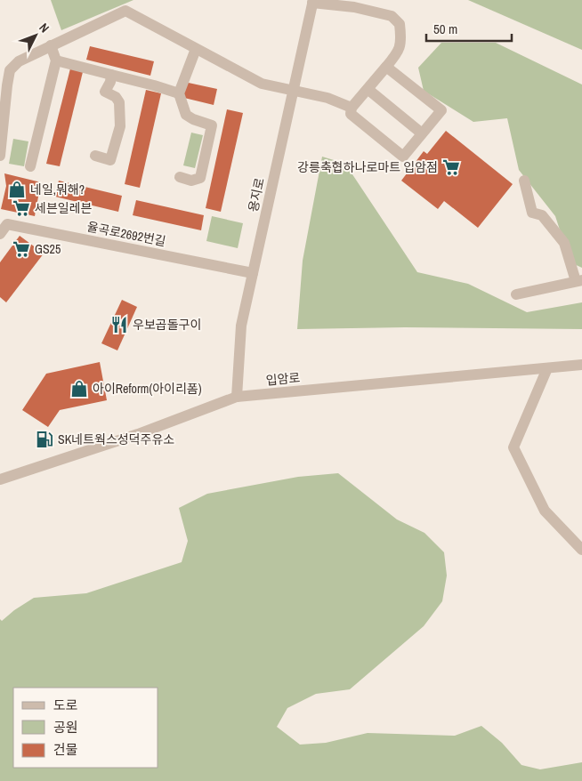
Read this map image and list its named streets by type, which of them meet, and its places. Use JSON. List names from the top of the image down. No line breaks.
{"streets":{"street":["용지로","율곡로2692번길","입암로"]},"crossings":[["용지로","율곡로2692번길"],["용지로","입암로"]],"places":{"supermarket":["강릉축협하나로마트 입암점","세븐일레븐","GS25"],"shop":["네일,뭐해?","아이Reform(아이리폼)"],"restaurant":["우보곱돌구이"],"fuel station":["SK네트웍스성덕주유소"]},"legend":["도로","공원","건물"],"scale_bar":"50 m","north":"top right"}
